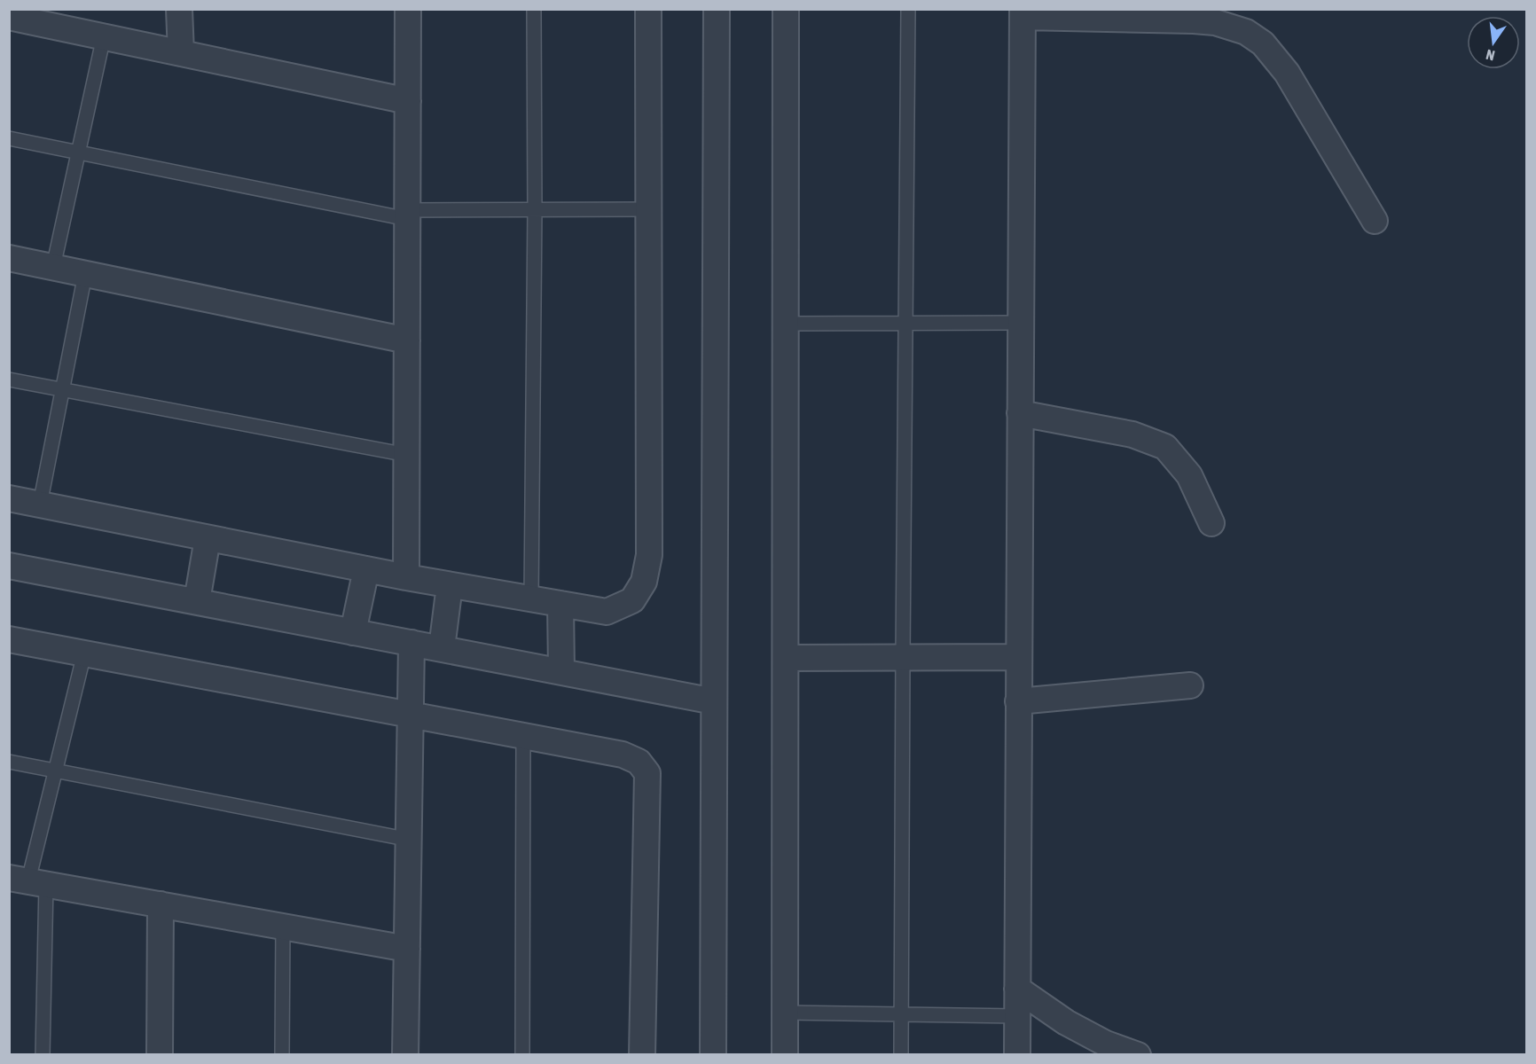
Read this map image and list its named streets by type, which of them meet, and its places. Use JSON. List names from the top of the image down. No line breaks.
{"north":"bottom"}
